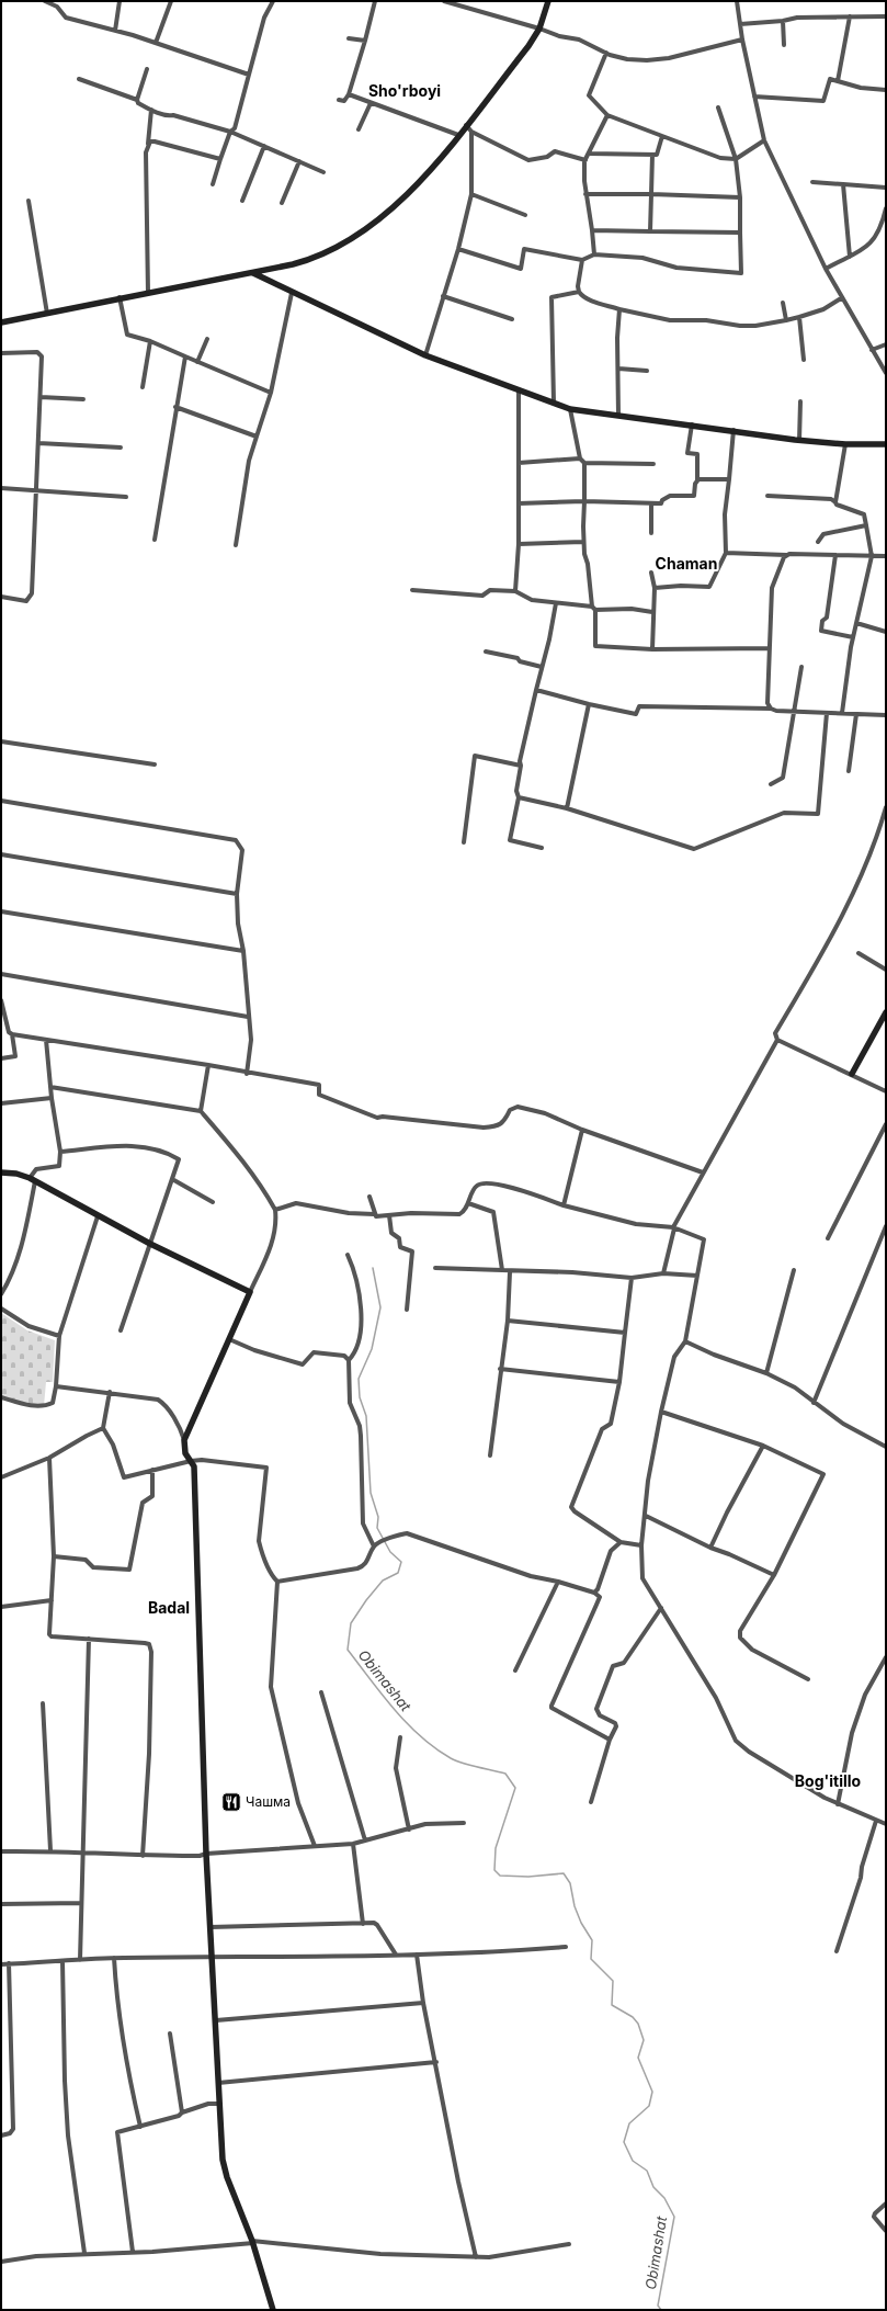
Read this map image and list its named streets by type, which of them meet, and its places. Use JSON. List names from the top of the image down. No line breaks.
{"districts":["Sho'rboyi","Chaman","Badal","Bog'itillo"],"water":["Obimashat"],"places":{"restaurant":["Чашма"]}}
